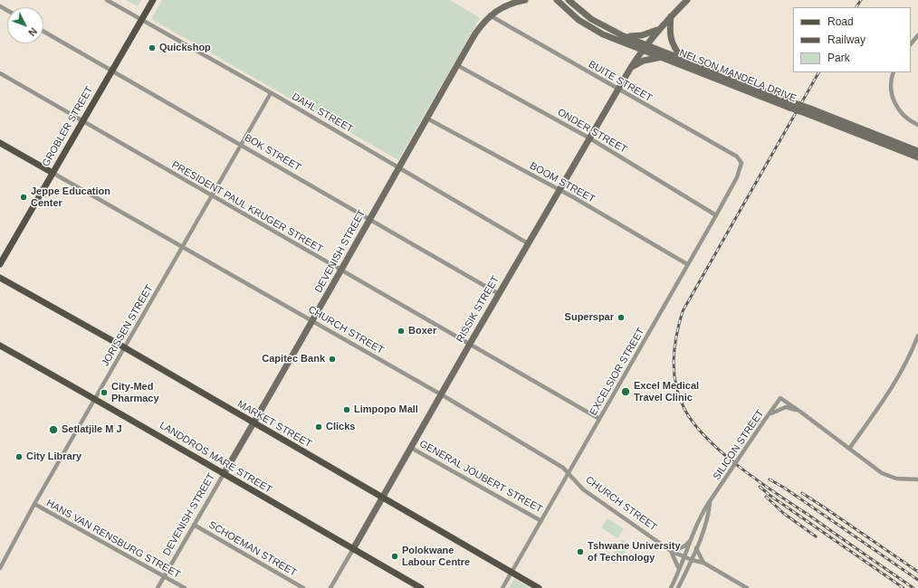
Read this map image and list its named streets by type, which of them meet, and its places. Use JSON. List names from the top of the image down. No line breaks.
{"streets":{"main road":["NELSON MANDELA DRIVE","GROBLER STREET","DEVENISH STREET","RISSIK STREET","CHURCH STREET","MARKET STREET","LANDDROS MARE STREET"],"street":["BUITE STREET","DAHL STREET","ONDER STREET","BOK STREET","BOOM STREET","PRESIDENT PAUL KRUGER STREET","JORISSEN STREET","EXCELSIOR STREET","SILICON STREET","GENERAL JOUBERT STREET","HANS VAN RENSBURG STREET","SCHOEMAN STREET"]},"crossings":[["NELSON MANDELA DRIVE","RISSIK STREET"],["BUITE STREET","DEVENISH STREET"],["BUITE STREET","RISSIK STREET"],["BUITE STREET","EXCELSIOR STREET"],["DAHL STREET","GROBLER STREET"],["DAHL STREET","DEVENISH STREET"],["DAHL STREET","RISSIK STREET"],["DAHL STREET","JORISSEN STREET"],["GROBLER STREET","BOK STREET"],["GROBLER STREET","PRESIDENT PAUL KRUGER STREET"],["GROBLER STREET","CHURCH STREET"],["ONDER STREET","DEVENISH STREET"],["ONDER STREET","RISSIK STREET"],["ONDER STREET","EXCELSIOR STREET"],["BOK STREET","DEVENISH STREET"],["BOK STREET","RISSIK STREET"],["BOK STREET","JORISSEN STREET"],["BOOM STREET","DEVENISH STREET"],["BOOM STREET","RISSIK STREET"],["BOOM STREET","EXCELSIOR STREET"],["PRESIDENT PAUL KRUGER STREET","DEVENISH STREET"],["PRESIDENT PAUL KRUGER STREET","RISSIK STREET"],["PRESIDENT PAUL KRUGER STREET","JORISSEN STREET"],["PRESIDENT PAUL KRUGER STREET","EXCELSIOR STREET"],["DEVENISH STREET","CHURCH STREET"],["DEVENISH STREET","MARKET STREET"],["DEVENISH STREET","LANDDROS MARE STREET"],["DEVENISH STREET","HANS VAN RENSBURG STREET"],["DEVENISH STREET","SCHOEMAN STREET"],["RISSIK STREET","CHURCH STREET"],["RISSIK STREET","MARKET STREET"],["RISSIK STREET","LANDDROS MARE STREET"],["RISSIK STREET","GENERAL JOUBERT STREET"],["JORISSEN STREET","CHURCH STREET"],["JORISSEN STREET","MARKET STREET"],["JORISSEN STREET","LANDDROS MARE STREET"],["JORISSEN STREET","HANS VAN RENSBURG STREET"],["CHURCH STREET","EXCELSIOR STREET"],["CHURCH STREET","SILICON STREET"],["EXCELSIOR STREET","MARKET STREET"],["EXCELSIOR STREET","GENERAL JOUBERT STREET"]],"places":["Quickshop","Jeppe Education Center","Superspar","Boxer","Capitec Bank","Excel Medical Travel Clinic","City-Med Pharmacy","Limpopo Mall","Clicks","Setlatjile M J","City Library","Tshwane University of Technology","Polokwane Labour Centre"],"legend":["Road","Railway","Park"],"north":"bottom right"}
